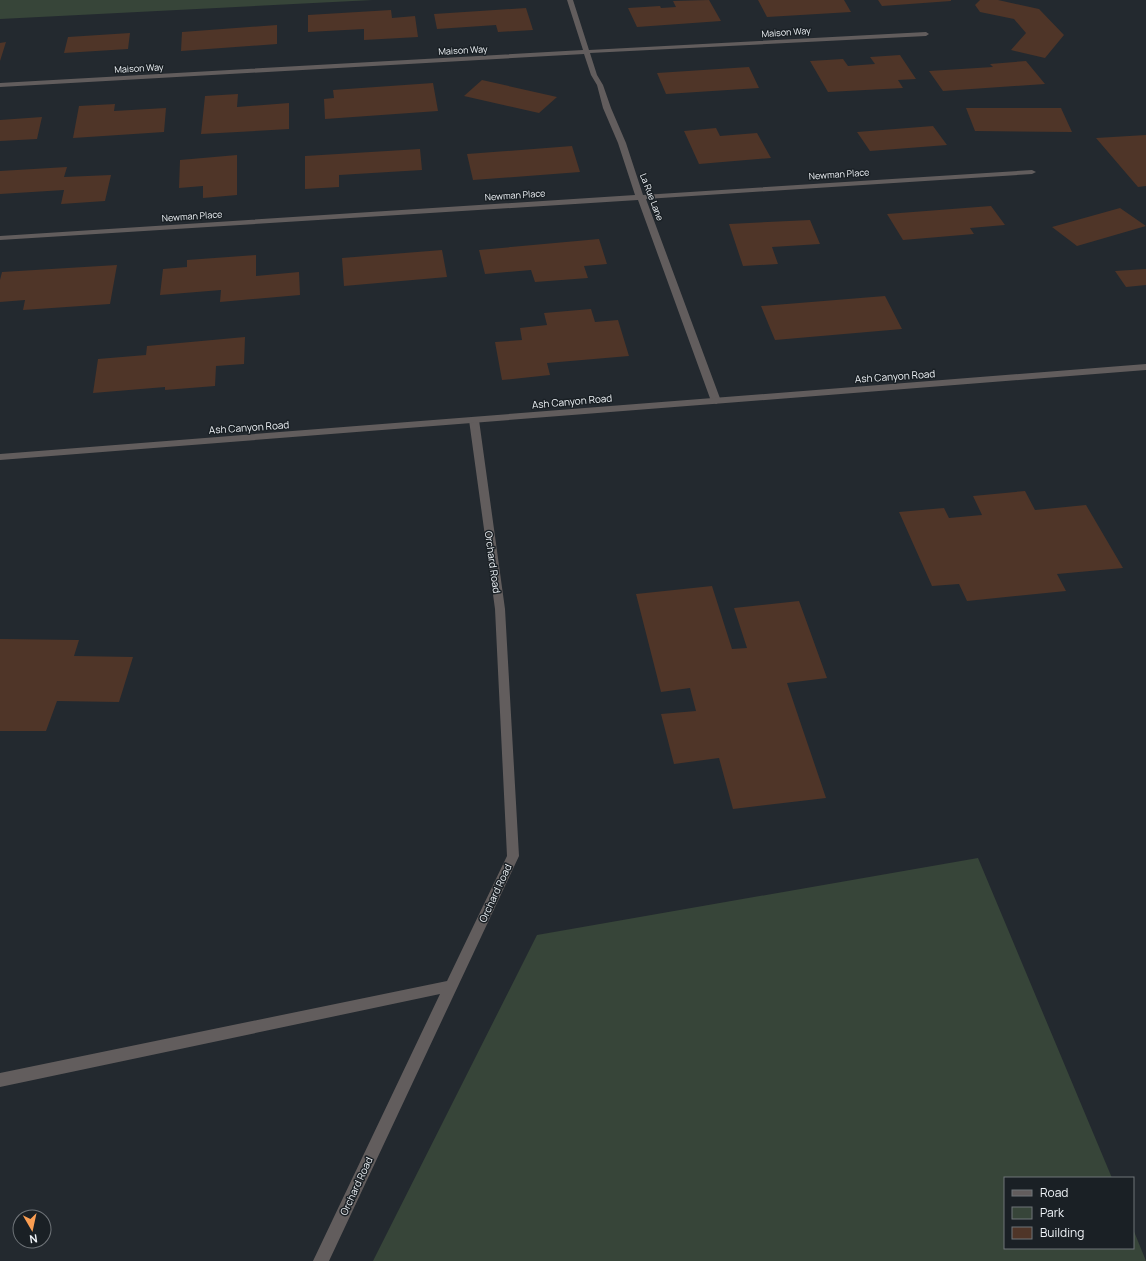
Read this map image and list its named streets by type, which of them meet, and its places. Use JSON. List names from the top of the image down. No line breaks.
{"streets":{"street":["Maison Way","Newman Place","La Rue Lane","Ash Canyon Road","Orchard Road"]},"crossings":[["Maison Way","La Rue Lane"],["Newman Place","La Rue Lane"],["La Rue Lane","Ash Canyon Road"],["Ash Canyon Road","Orchard Road"]],"legend":["Road","Park","Building"],"north":"bottom"}
